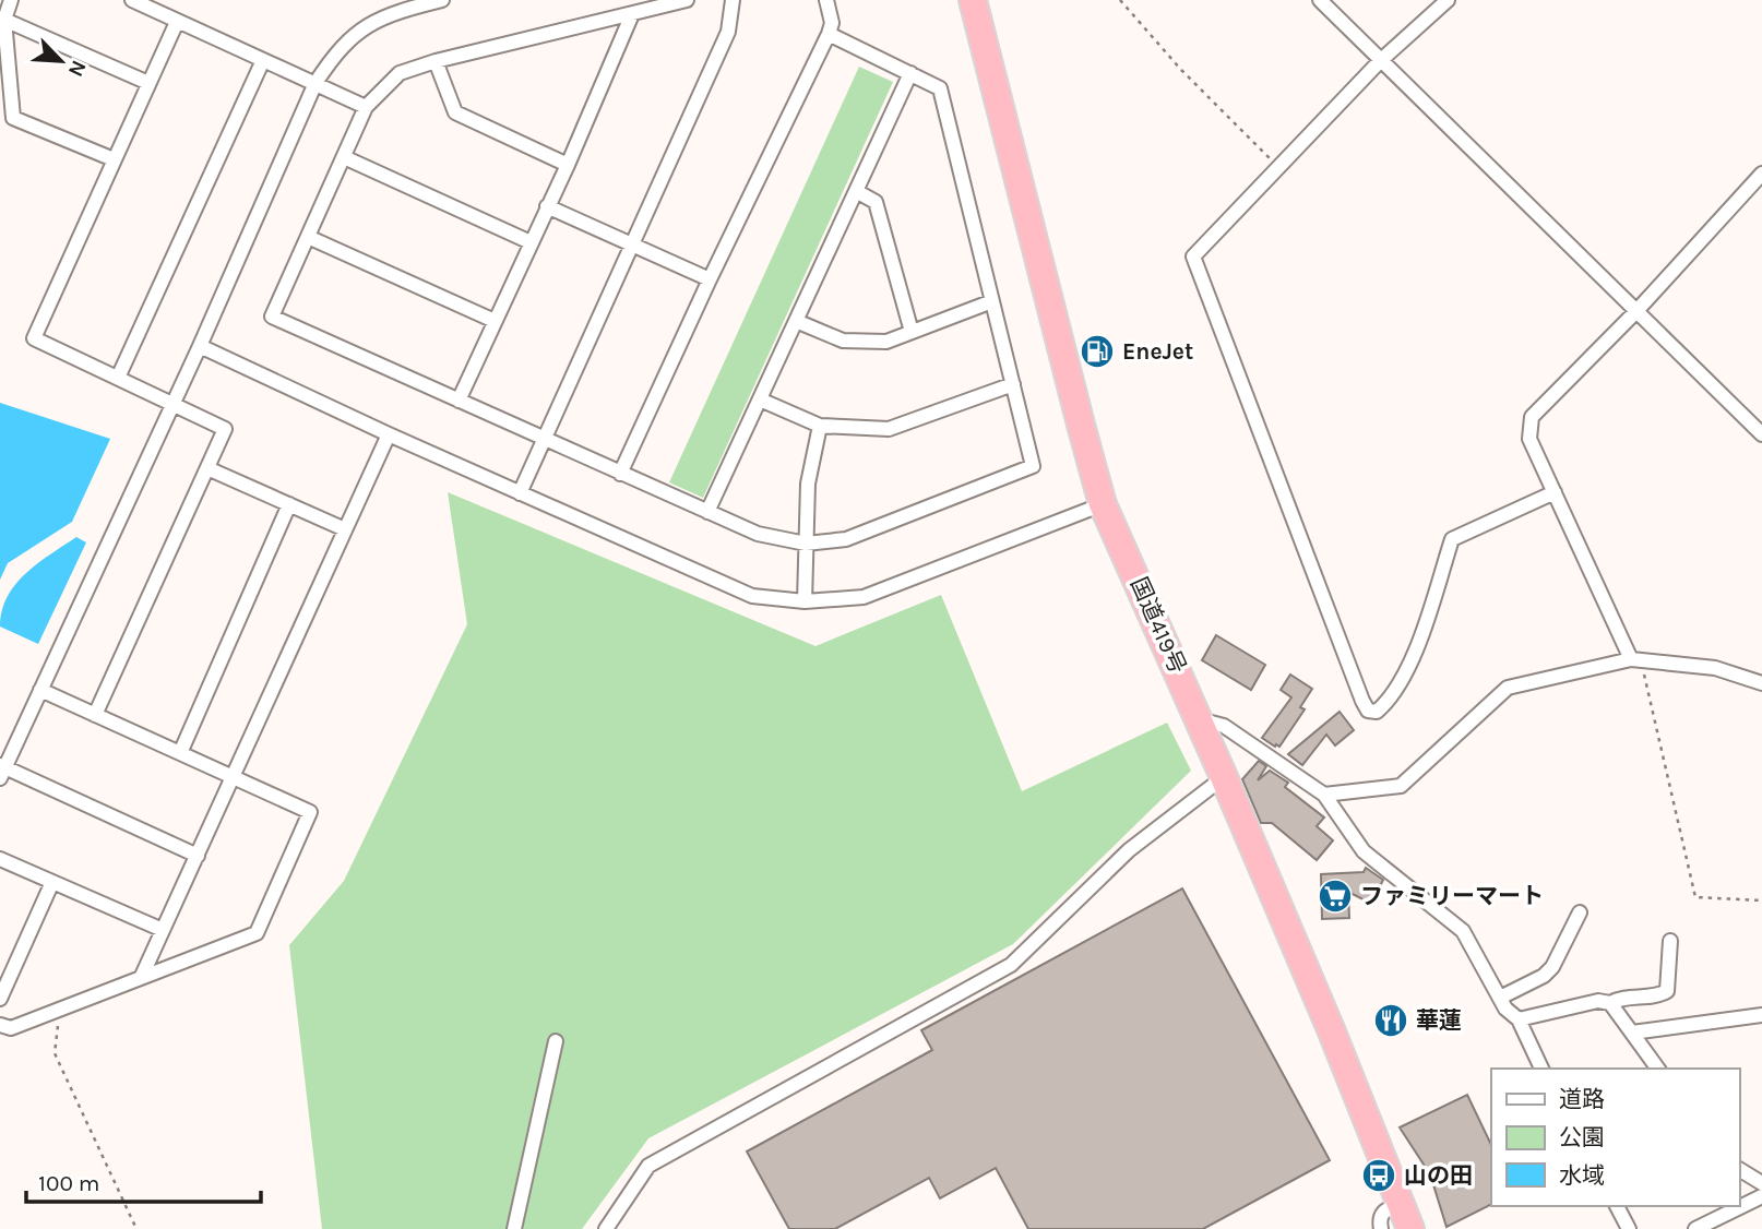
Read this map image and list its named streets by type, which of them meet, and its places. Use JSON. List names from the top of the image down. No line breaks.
{"streets":{"highway":["国道419号"]},"places":{"fuel station":["EneJet"],"supermarket":["ファミリーマート"],"restaurant":["華蓮"],"bus stop":["山の田"]},"legend":["道路","公園","水域"],"scale_bar":"100 m","north":"bottom right"}
